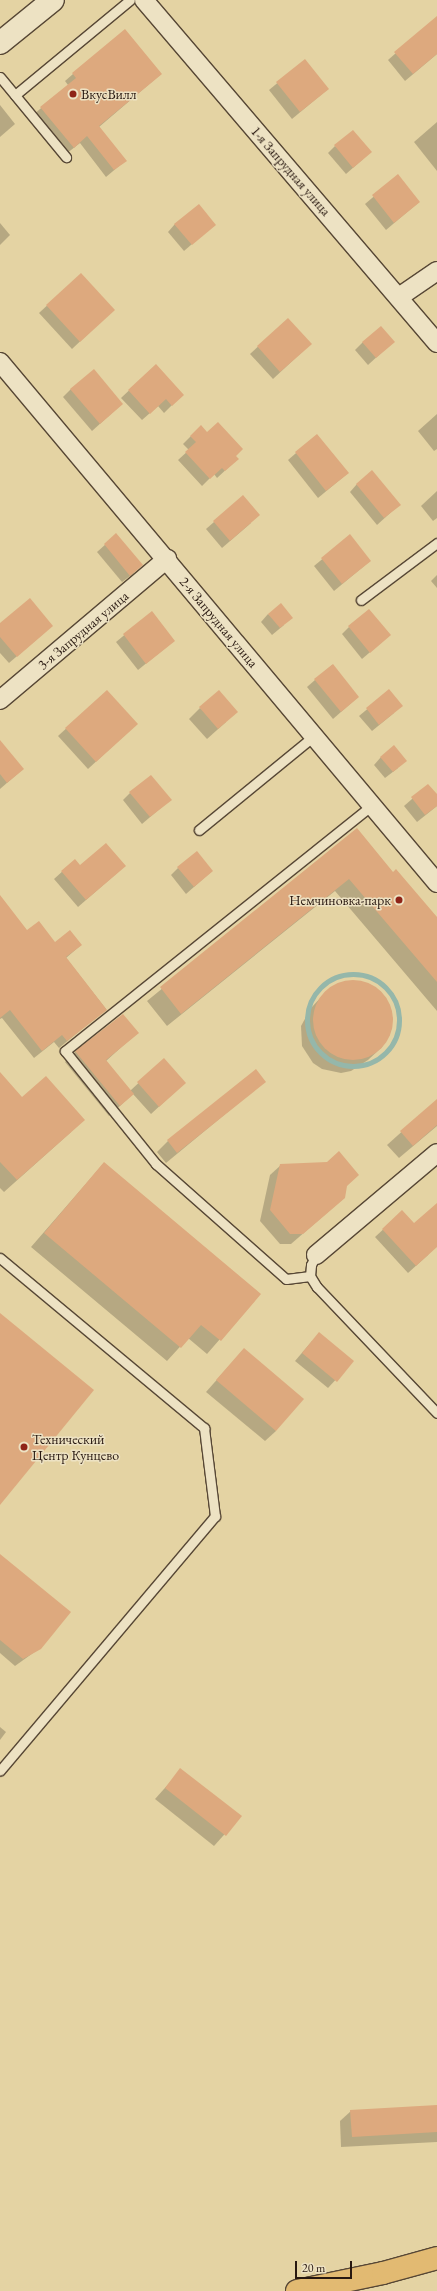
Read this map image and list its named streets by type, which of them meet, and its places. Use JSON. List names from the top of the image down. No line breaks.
{"streets":{"street":["1-я Запрудная улица","2-я Запрудная улица","3-я Запрудная улица"]},"crossings":[["2-я Запрудная улица","3-я Запрудная улица"]],"places":["ВкусВилл","Немчиновка-парк","Технический Центр Кунцево"],"scale_bar":"20 m"}
